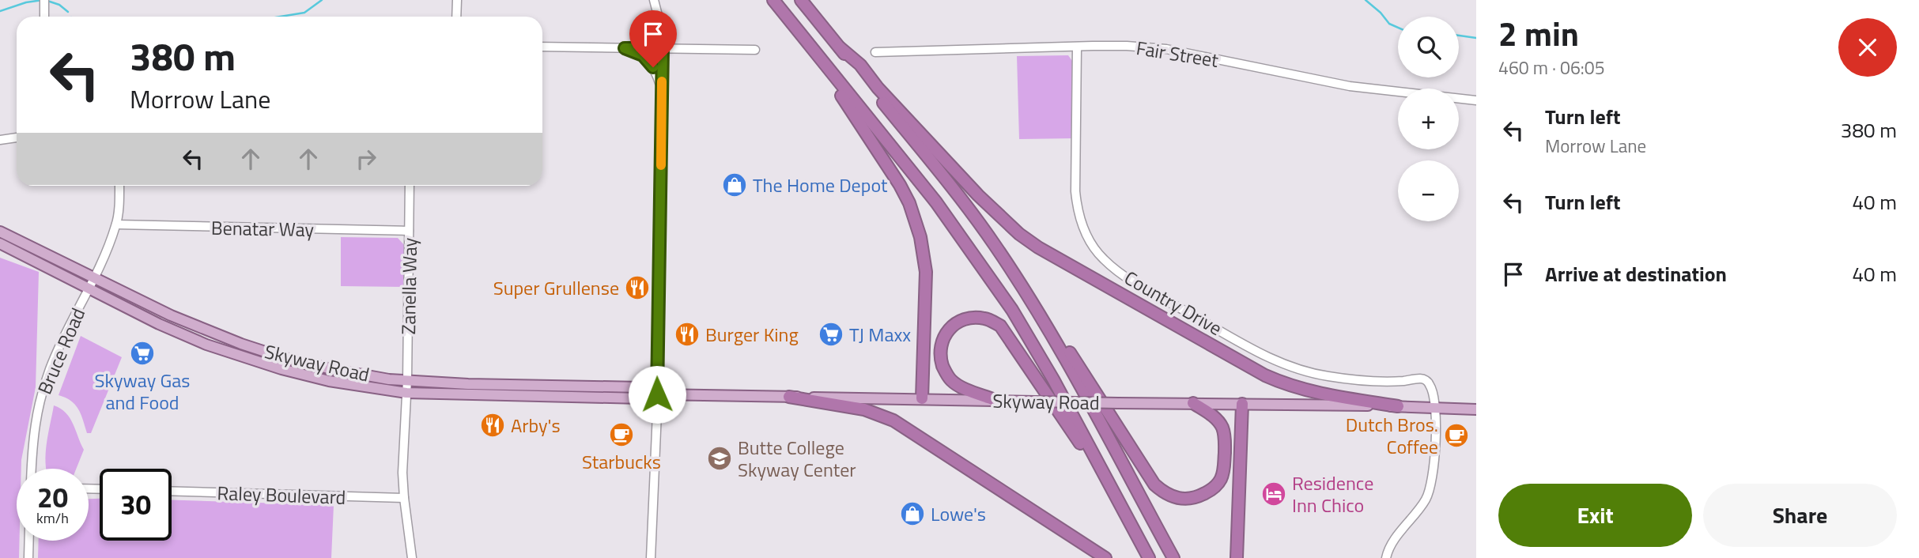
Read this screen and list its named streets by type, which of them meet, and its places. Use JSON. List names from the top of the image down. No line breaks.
{"streets":{"main road":["Skyway Road"],"street":["Fair Street","Benatar Way","Zanella Way","Country Drive","Bruce Road","Raley Boulevard"]},"crossings":[["Fair Street","Country Drive"],["Benatar Way","Zanella Way"],["Benatar Way","Bruce Road"],["Zanella Way","Skyway Road"],["Zanella Way","Raley Boulevard"],["Country Drive","Skyway Road"],["Bruce Road","Skyway Road"]],"places":{"shop":["The Home Depot","Lowe's"],"restaurant":["Super Grullense","Burger King","Arby's"],"supermarket":["TJ Maxx","Skyway Gas and Food"],"cafe":["Starbucks","Dutch Bros. Coffee"],"school or university":["Butte College Skyway Center"],"hotel":["Residence Inn Chico"]},"page":{"heading":["2 min","460 m · 06:05"],"map_buttons":["+","−"],"turn":["380 m","Morrow Lane"],"list":[{"name":"Turn left","note":"Morrow Lane","value":"380 m"},{"name":"Turn left","value":"40 m"},{"name":"Arrive at destination","value":"40 m"}],"speed":"20 km/h","limit":"30","buttons":["Exit","Share"]}}
